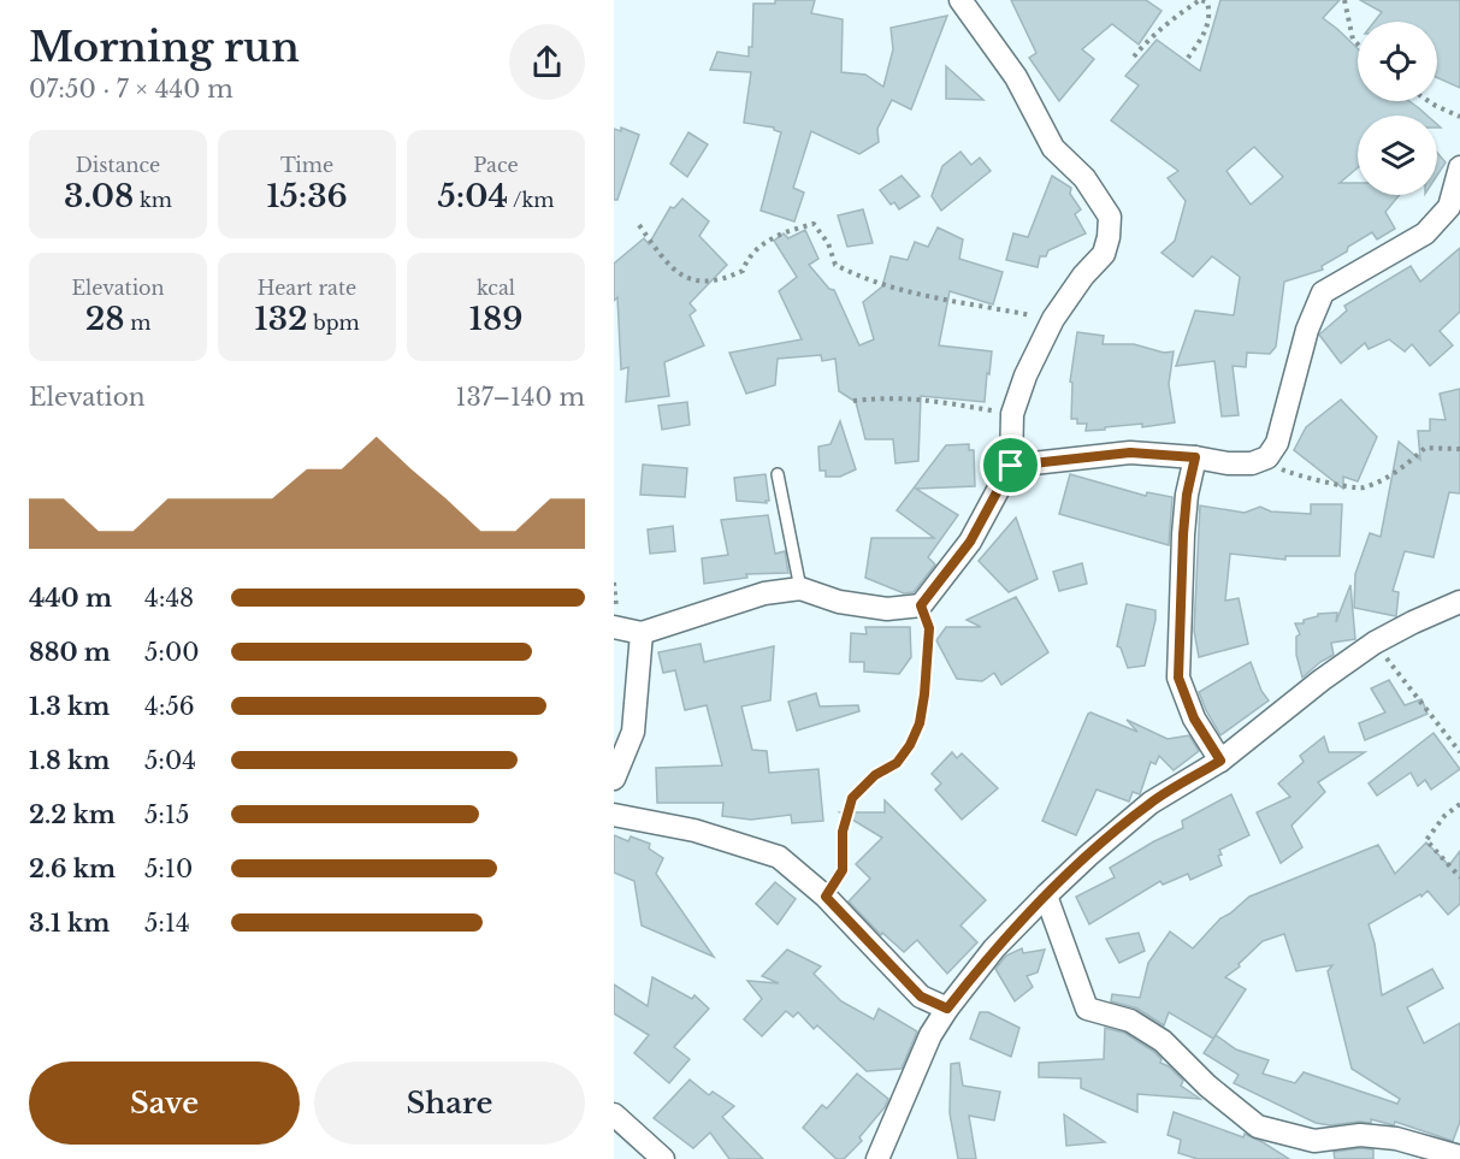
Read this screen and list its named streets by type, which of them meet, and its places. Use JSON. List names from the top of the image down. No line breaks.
{"page":{"heading":["Morning run","07:50 · 7 × 440 m"],"stats":[["Distance","3.08 km"],["Time","15:36"],["Pace","5:04 /km"],["Elevation","28 m"],["Heart rate","132 bpm"],["kcal","189"]],"chart":["Elevation","137–140 m"],"list":[{"name":"440 m","note":"4:48"},{"name":"880 m","note":"5:00"},{"name":"1.3 km","note":"4:56"},{"name":"1.8 km","note":"5:04"},{"name":"2.2 km","note":"5:15"},{"name":"2.6 km","note":"5:10"},{"name":"3.1 km","note":"5:14"}],"buttons":["Save","Share"]}}
